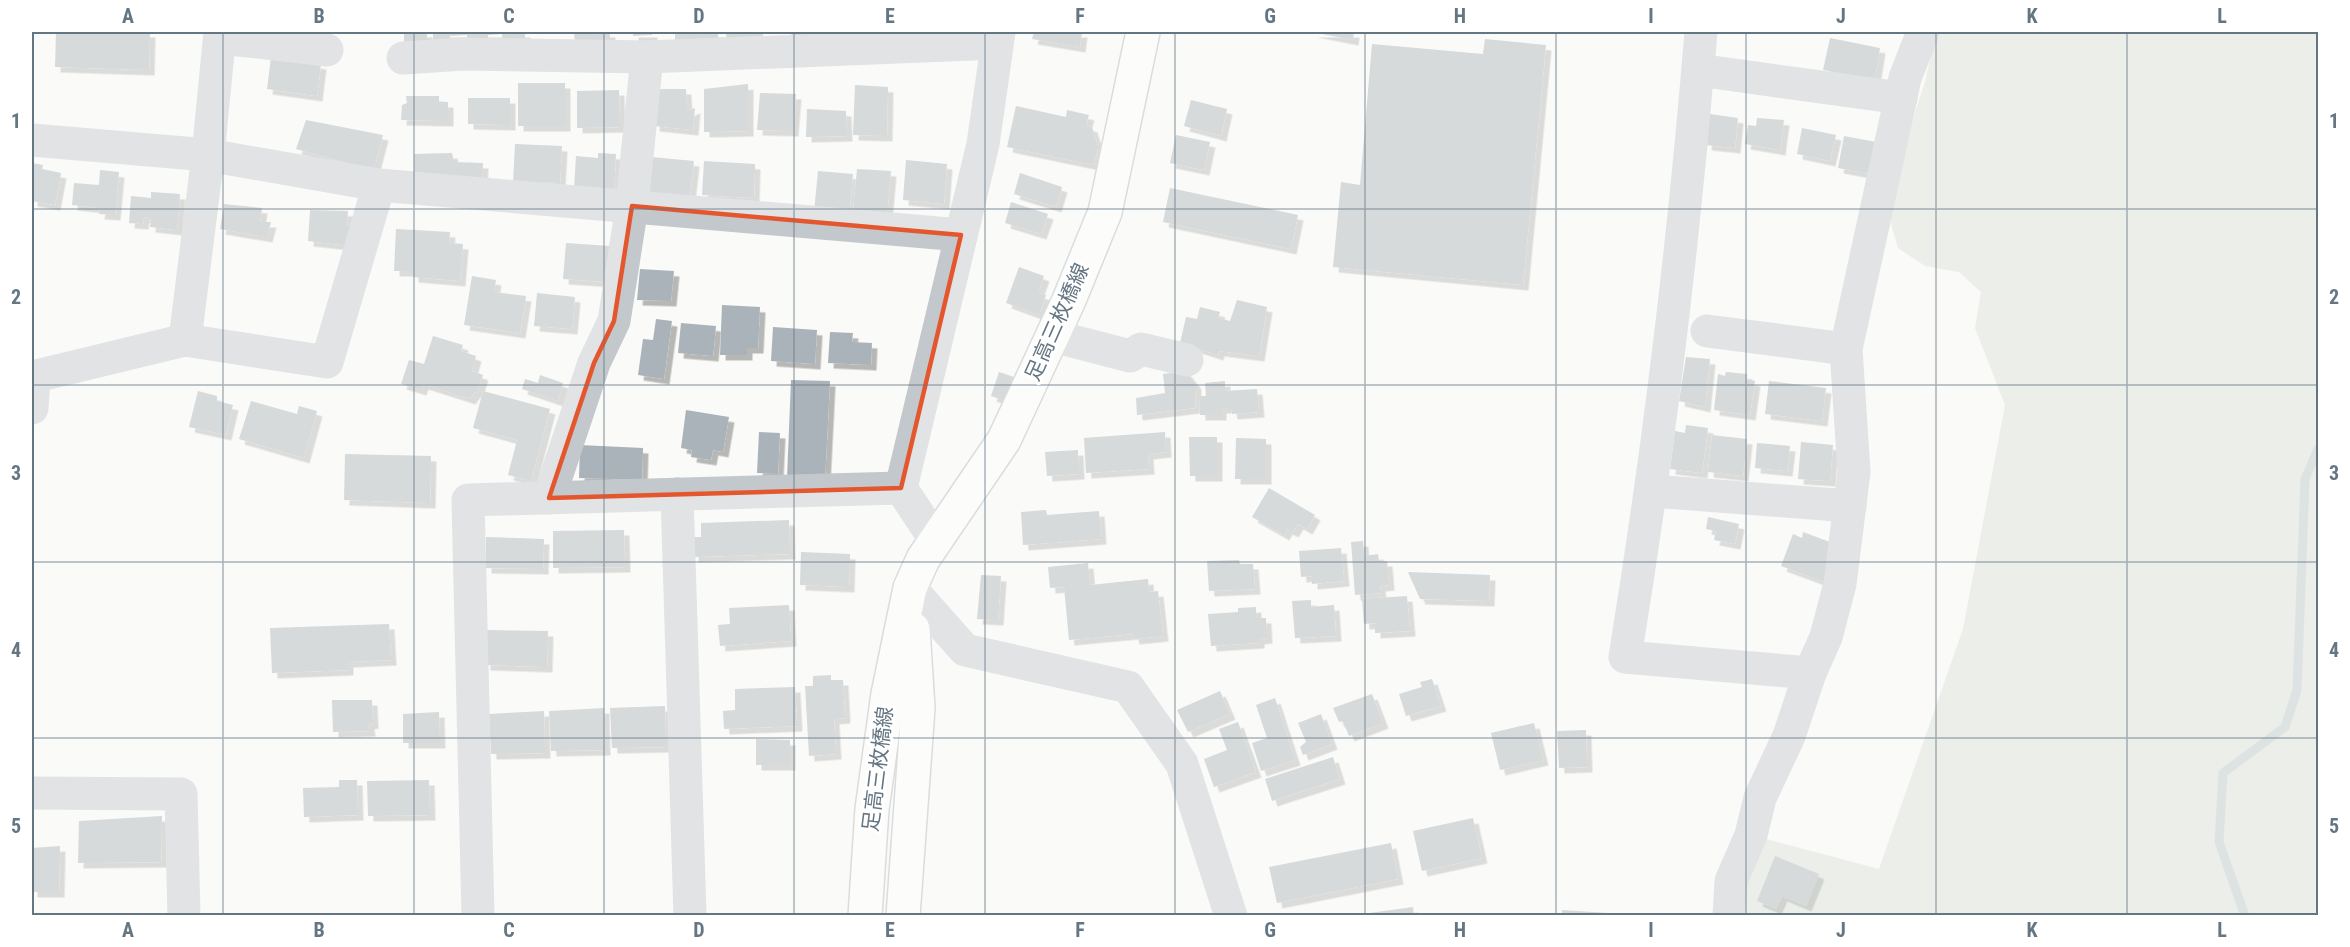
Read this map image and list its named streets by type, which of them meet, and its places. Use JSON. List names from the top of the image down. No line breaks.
{"streets":{"main road":["足高三枚橋線"]},"grid":{"columns":["A","B","C","D","E","F","G","H","I","J","K","L"],"rows":["1","2","3","4","5"]}}
